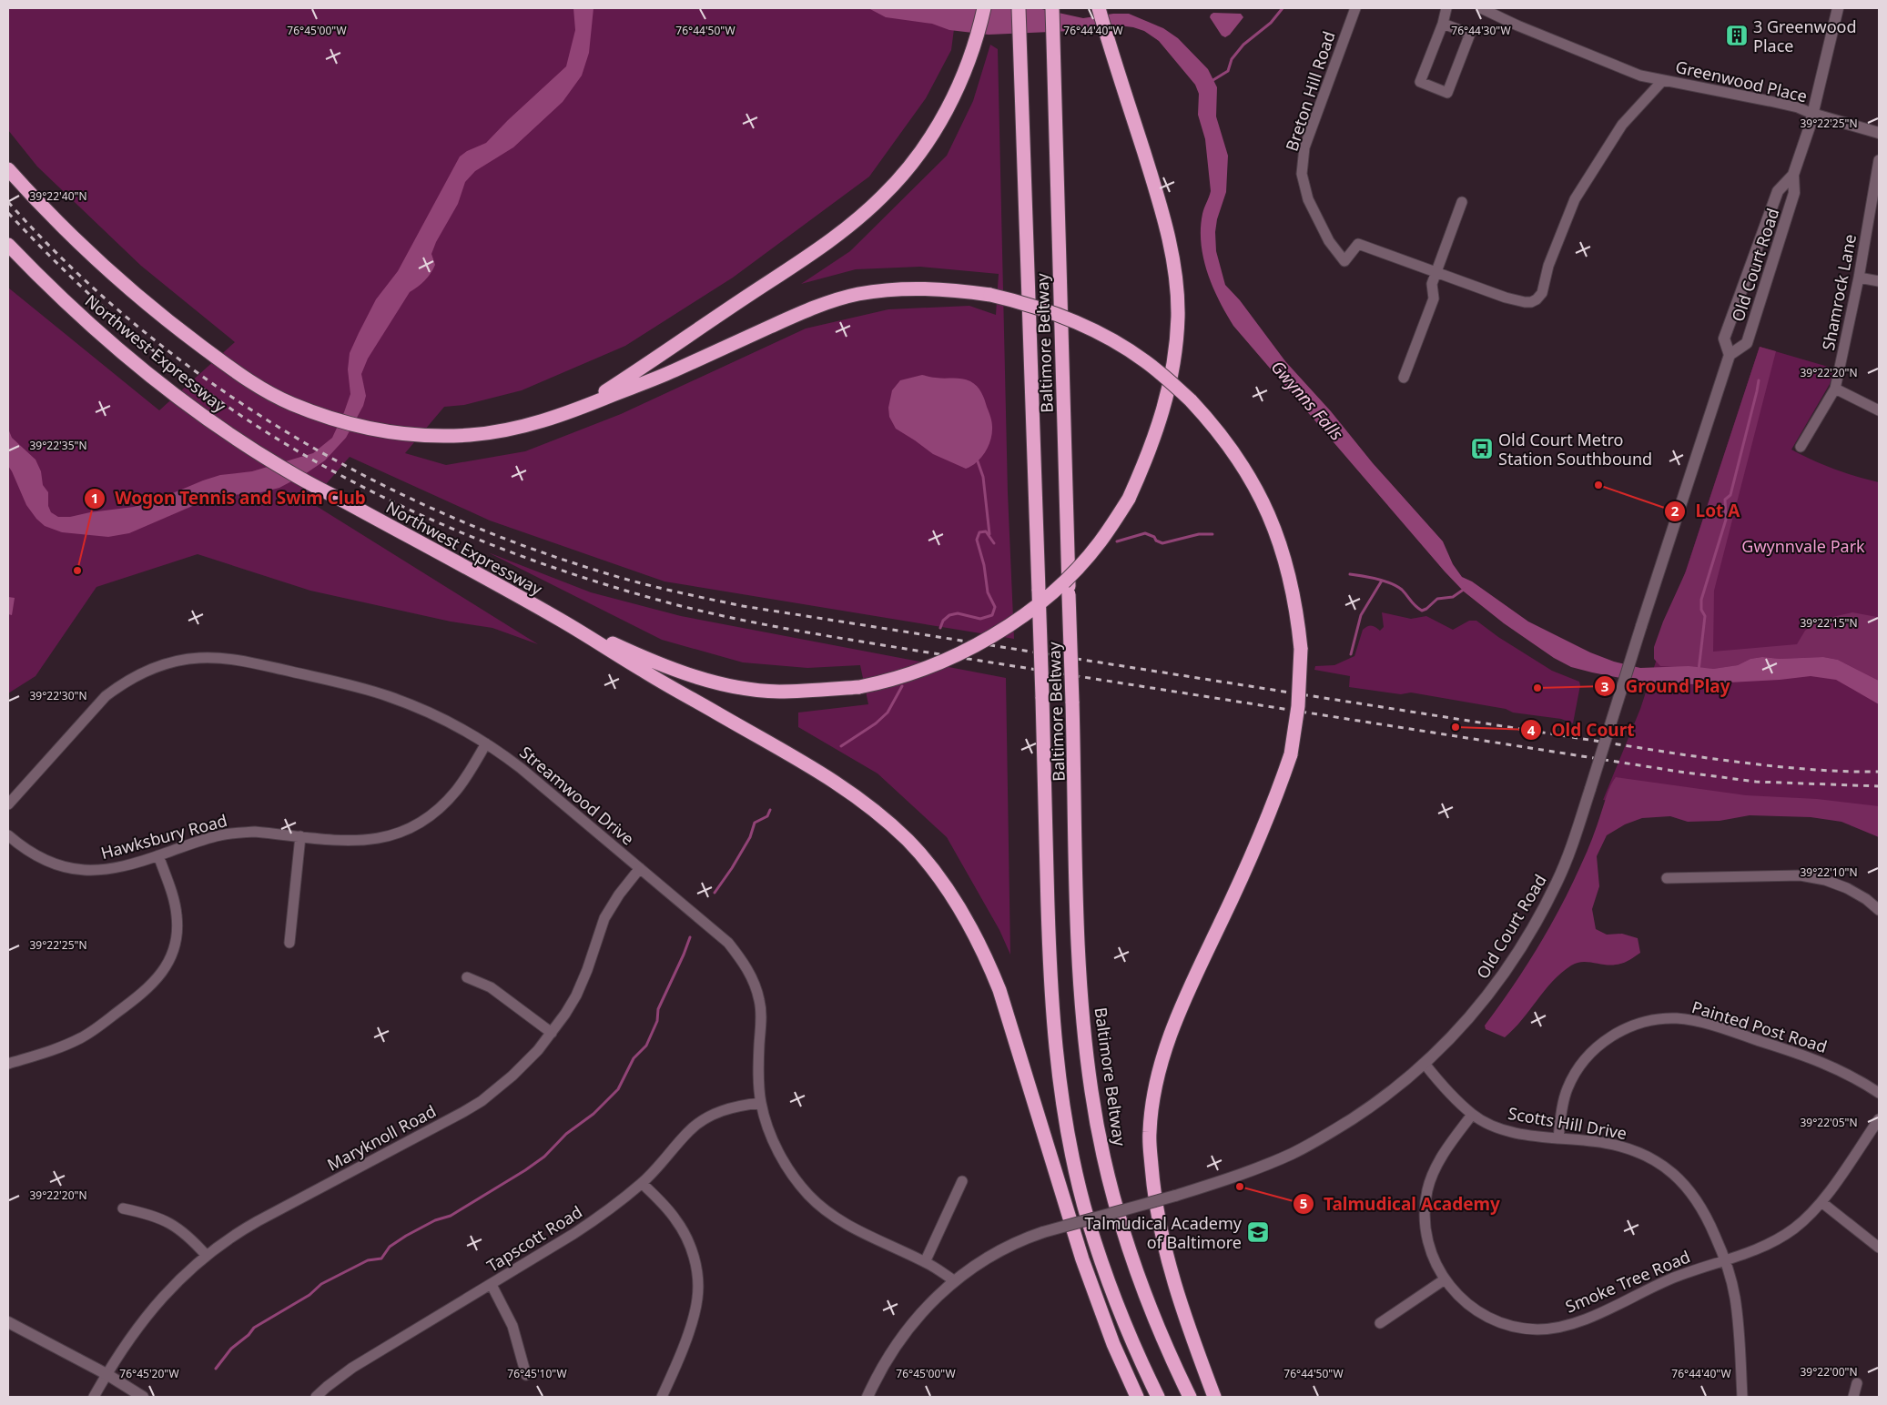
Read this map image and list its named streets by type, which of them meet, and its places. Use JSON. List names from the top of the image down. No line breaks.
{"streets":{"highway":["Baltimore Beltway","Northwest Expressway"],"main road":["Old Court Road"],"street":["Greenwood Place","Breton Hill Road","Shamrock Lane","Streamwood Drive","Hawksbury Road","Painted Post Road","Scotts Hill Drive","Maryknoll Road","Tapscott Road","Smoke Tree Road"]},"crossings":[["Greenwood Place","Old Court Road"],["Old Court Road","Streamwood Drive"],["Old Court Road","Scotts Hill Drive"],["Streamwood Drive","Hawksbury Road"],["Streamwood Drive","Maryknoll Road"],["Streamwood Drive","Tapscott Road"],["Painted Post Road","Scotts Hill Drive"],["Scotts Hill Drive","Smoke Tree Road"]],"water":["Gwynns Falls"],"parks":["Gwynnvale Park"],"places":{"building":["3 Greenwood Place"],"bus stop":["Old Court Metro Station Southbound"],"other":["Lot A","Wogon Tennis and Swim Club","Ground Play","Old Court","Talmudical Academy"],"school or university":["Talmudical Academy of Baltimore"]},"coordinates":["76°44'30\"W","76°45'00\"W","76°44'50\"W","76°44'40\"W","39°22'25\"N","39°22'40\"N","39°22'20\"N","39°22'35\"N","39°22'15\"N","39°22'30\"N","39°22'10\"N","39°22'05\"N","39°22'00\"N","76°45'20\"W","76°45'10\"W"]}
